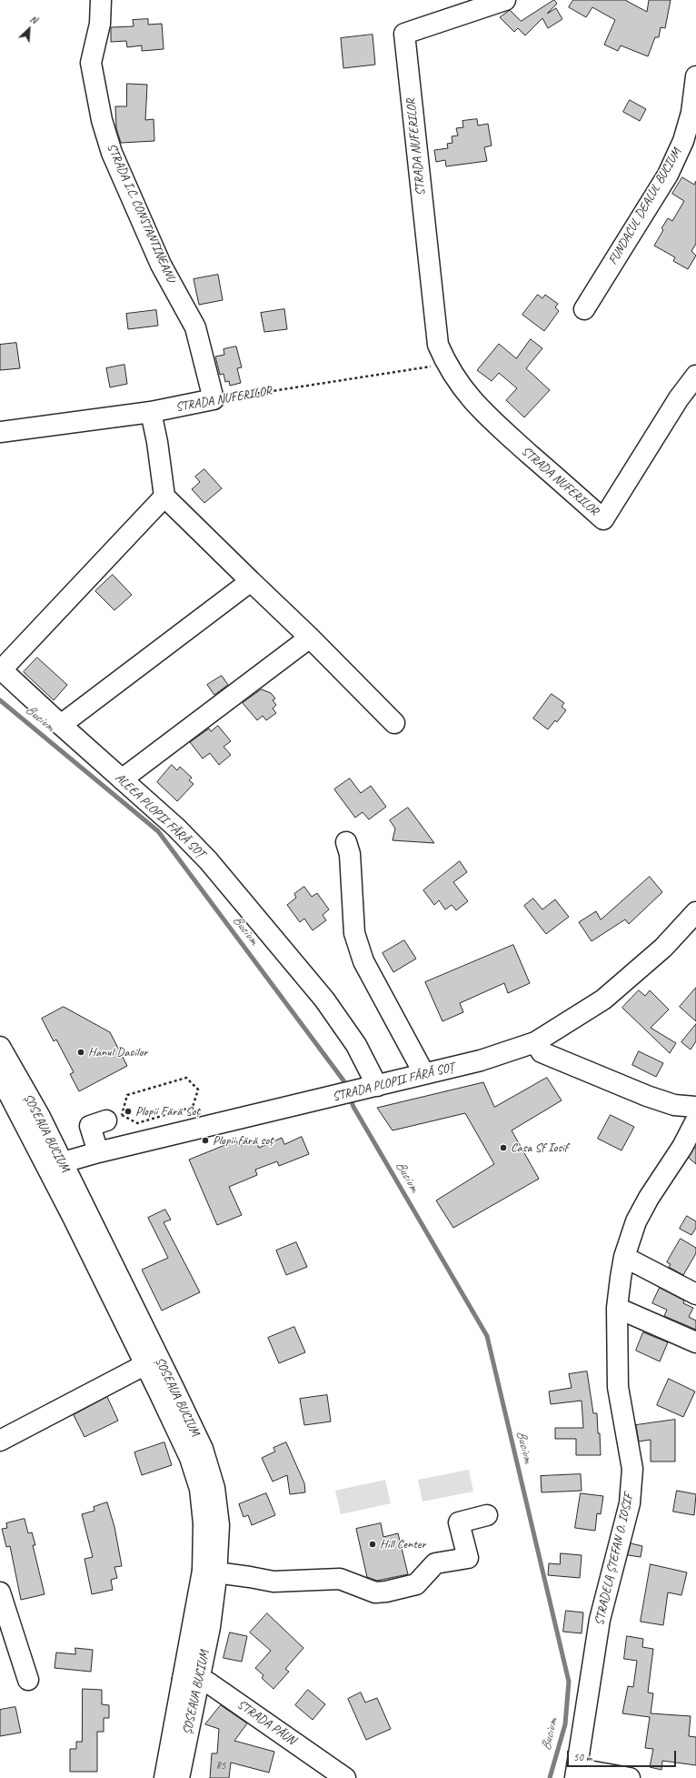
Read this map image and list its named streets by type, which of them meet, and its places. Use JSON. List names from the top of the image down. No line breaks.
{"streets":{"street":["STRADA NUFERILOR","FUNDACUL DEALUL BUCIUM","STRADA I.C. CONSTANTINEANU","ALEEA PLOPII FĂRĂ SOȚ","STRADA PLOPII FĂRĂ SOȚ","ȘOSEAUA BUCIUM","STRADELA ȘTEFAN O. IOSIF","STRADA PĂUN"]},"crossings":[["STRADA NUFERILOR","STRADA I.C. CONSTANTINEANU"],["ALEEA PLOPII FĂRĂ SOȚ","STRADA PLOPII FĂRĂ SOȚ"],["STRADA PLOPII FĂRĂ SOȚ","ȘOSEAUA BUCIUM"],["ȘOSEAUA BUCIUM","STRADA PĂUN"]],"water":["Bucium"],"places":["Hanul Dacilor","Plopii Fără Soț","Plopii fără soț","Casa Sf Iosif","Hill Center"],"house_numbers":["85"],"scale_bar":"50 m","north":"top right"}
